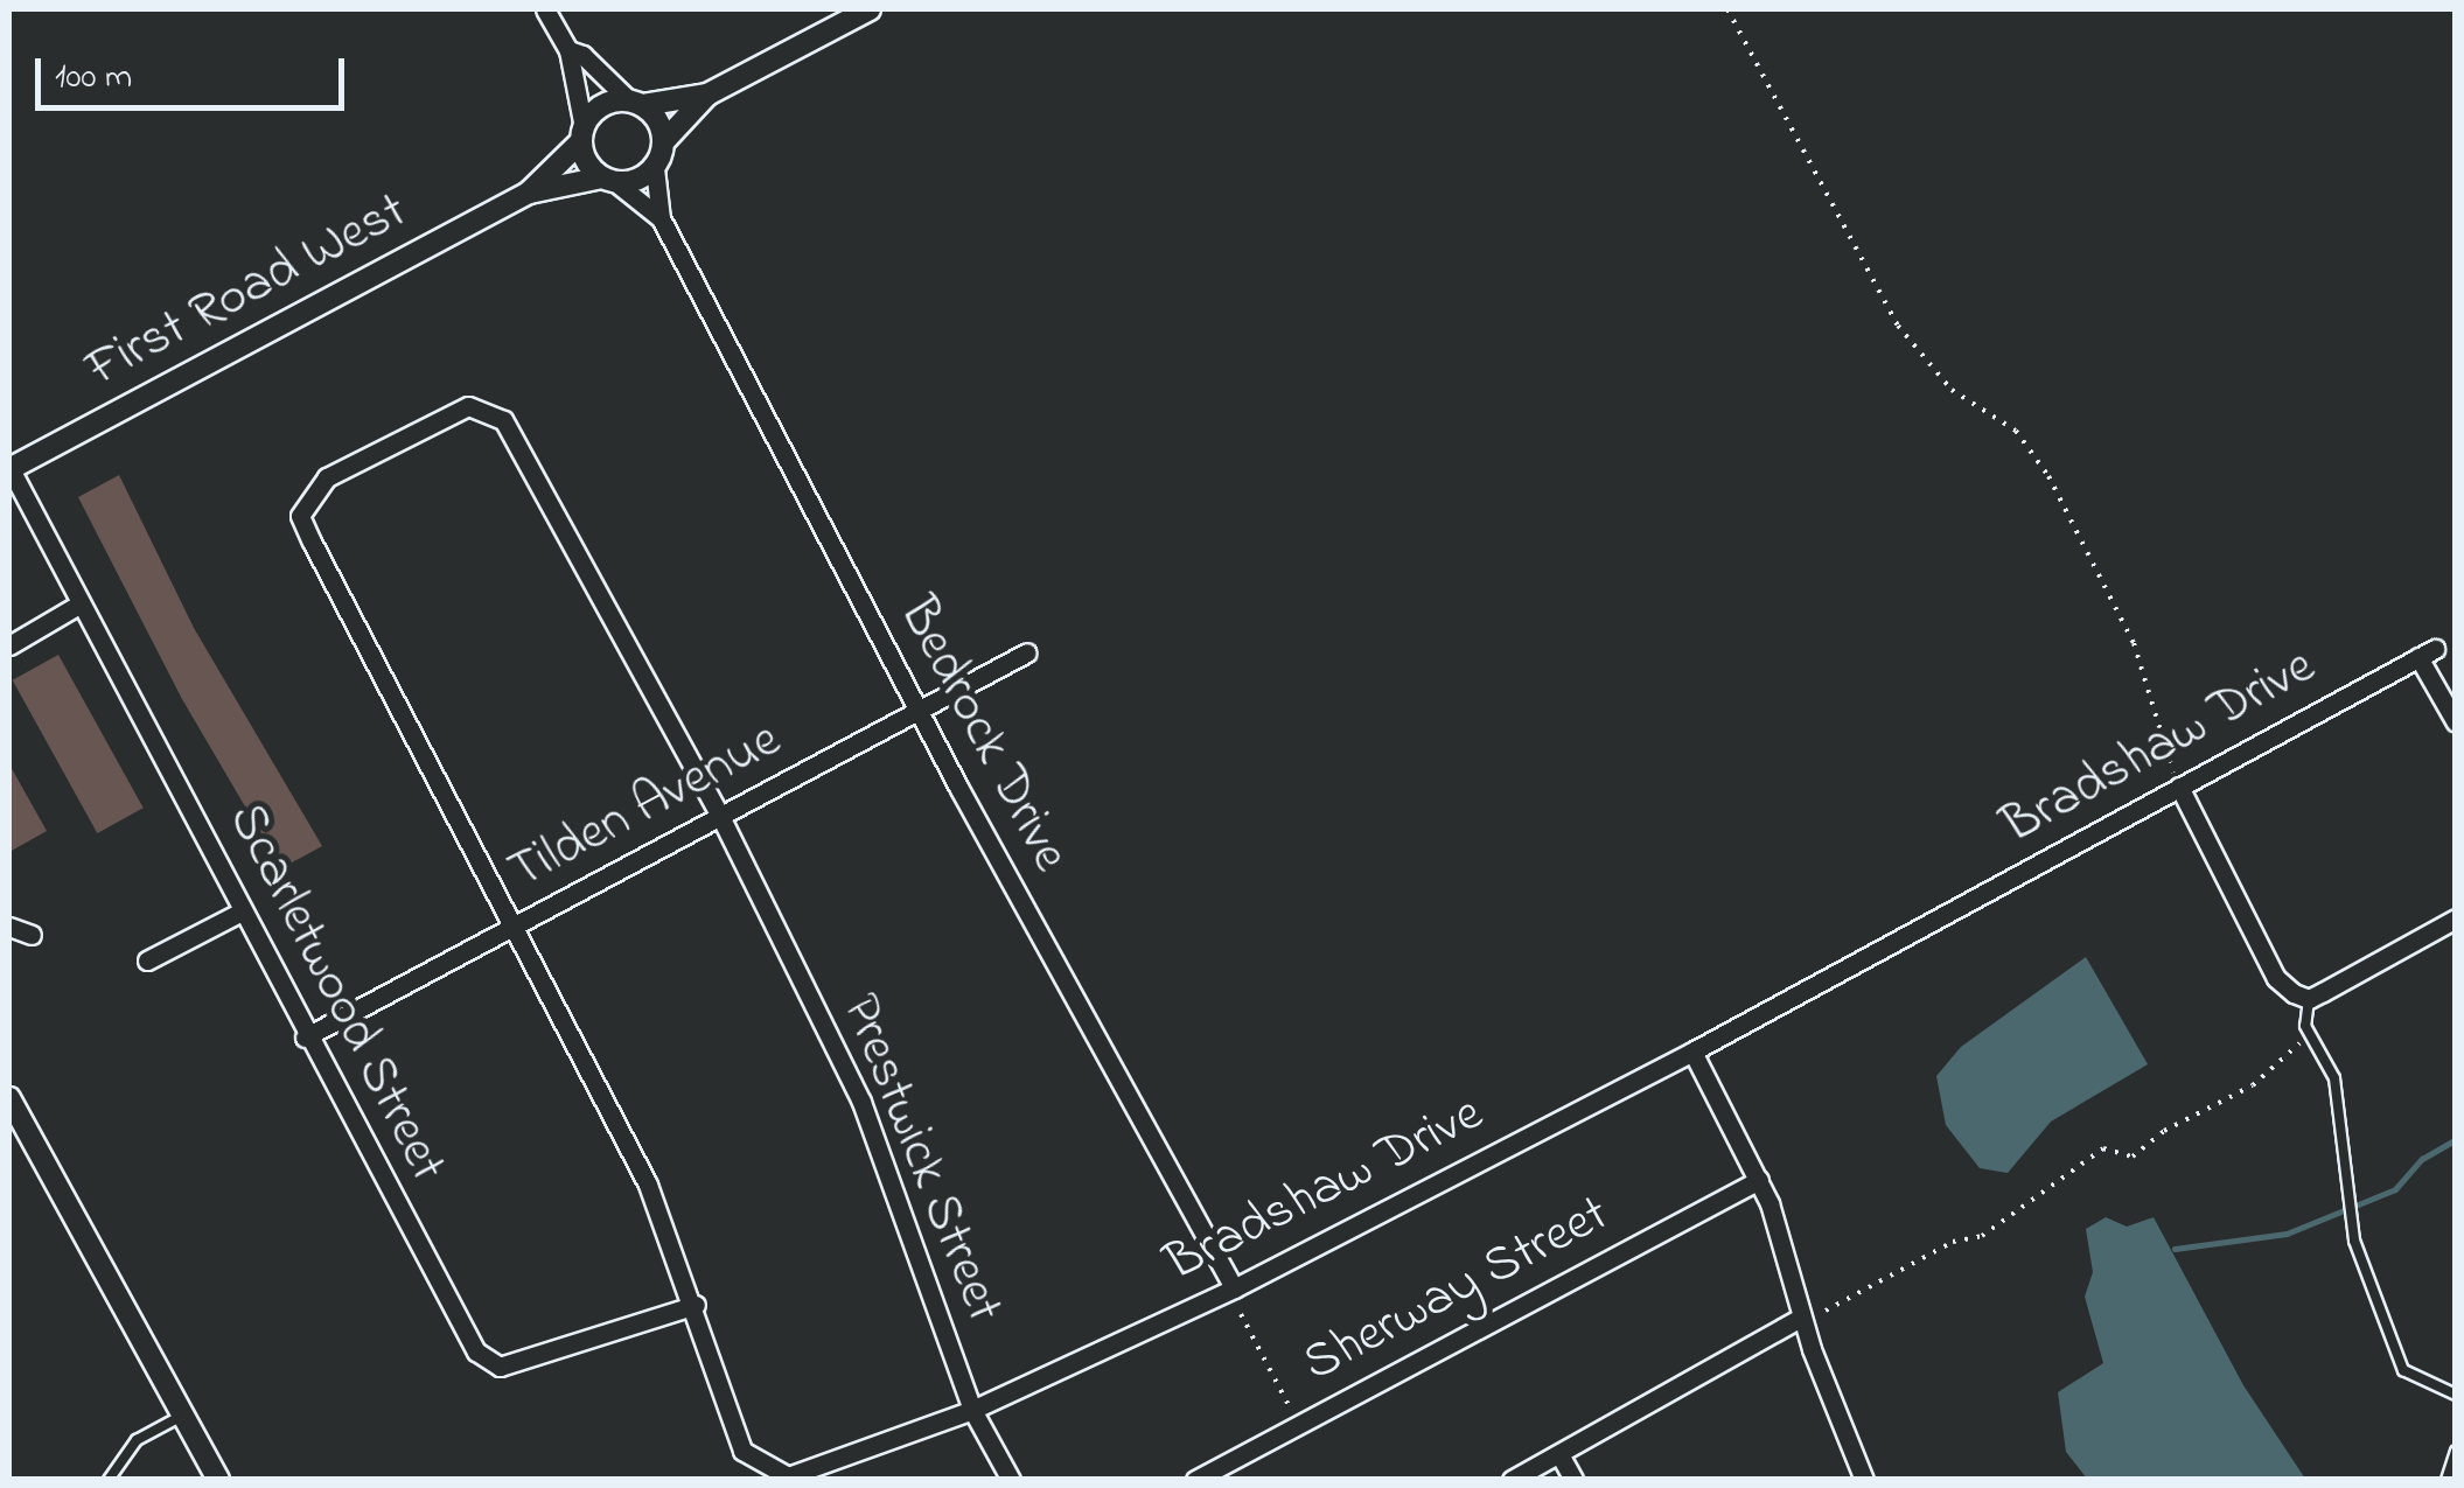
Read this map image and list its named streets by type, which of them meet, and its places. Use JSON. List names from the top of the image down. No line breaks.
{"streets":{"street":["First Road West","Bedrock Drive","Bradshaw Drive","Tilden Avenue","Scarletwood Street","Prestwick Street","Sherway Street"]},"crossings":[["First Road West","Bedrock Drive"],["First Road West","Scarletwood Street"],["Bedrock Drive","Bradshaw Drive"],["Bedrock Drive","Tilden Avenue"],["Bradshaw Drive","Tilden Avenue"],["Bradshaw Drive","Scarletwood Street"],["Bradshaw Drive","Prestwick Street"],["Tilden Avenue","Scarletwood Street"],["Tilden Avenue","Prestwick Street"]],"scale_bar":"100 m"}
